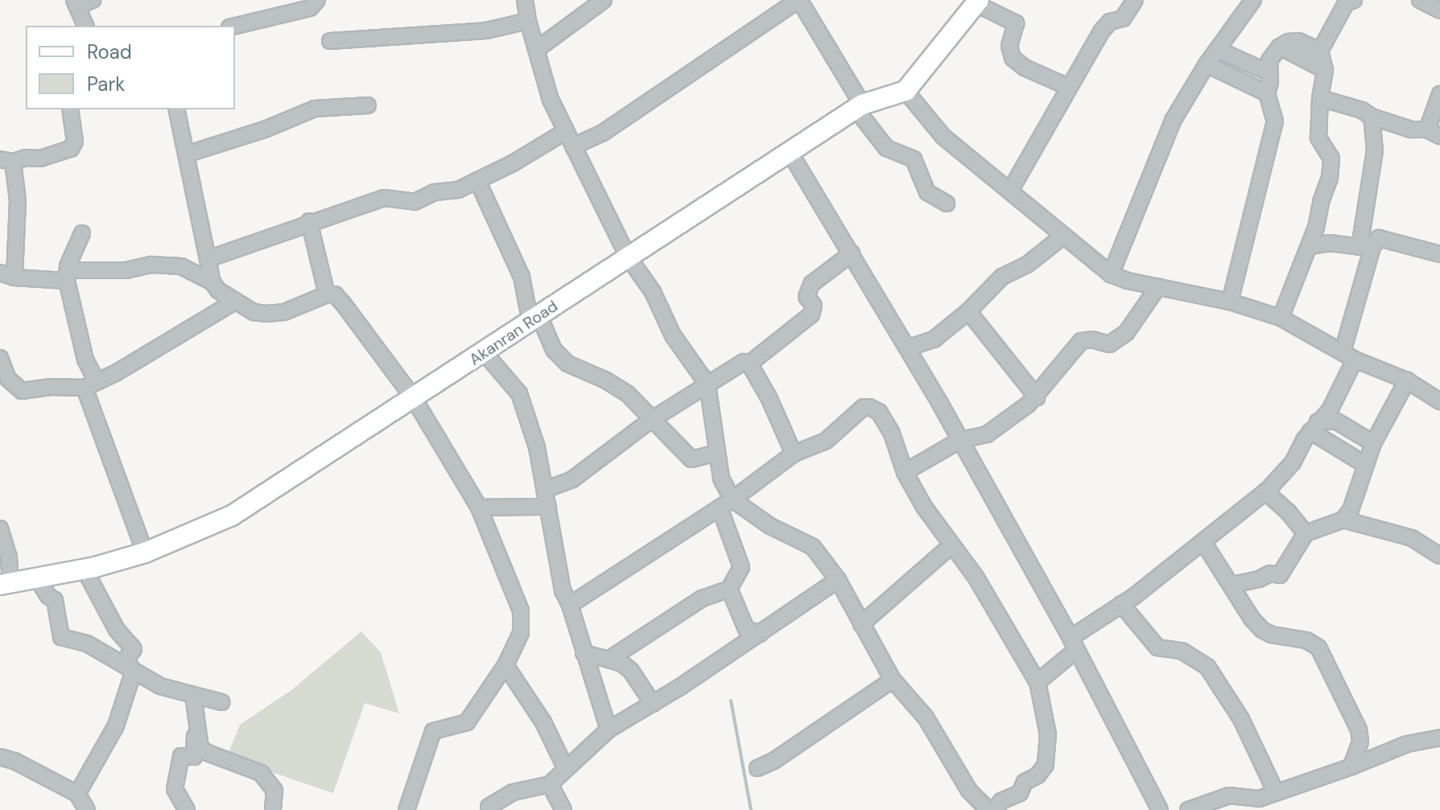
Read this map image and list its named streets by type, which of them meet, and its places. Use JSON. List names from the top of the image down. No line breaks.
{"streets":{"main road":["Akanran Road"]},"legend":["Road","Park"]}
